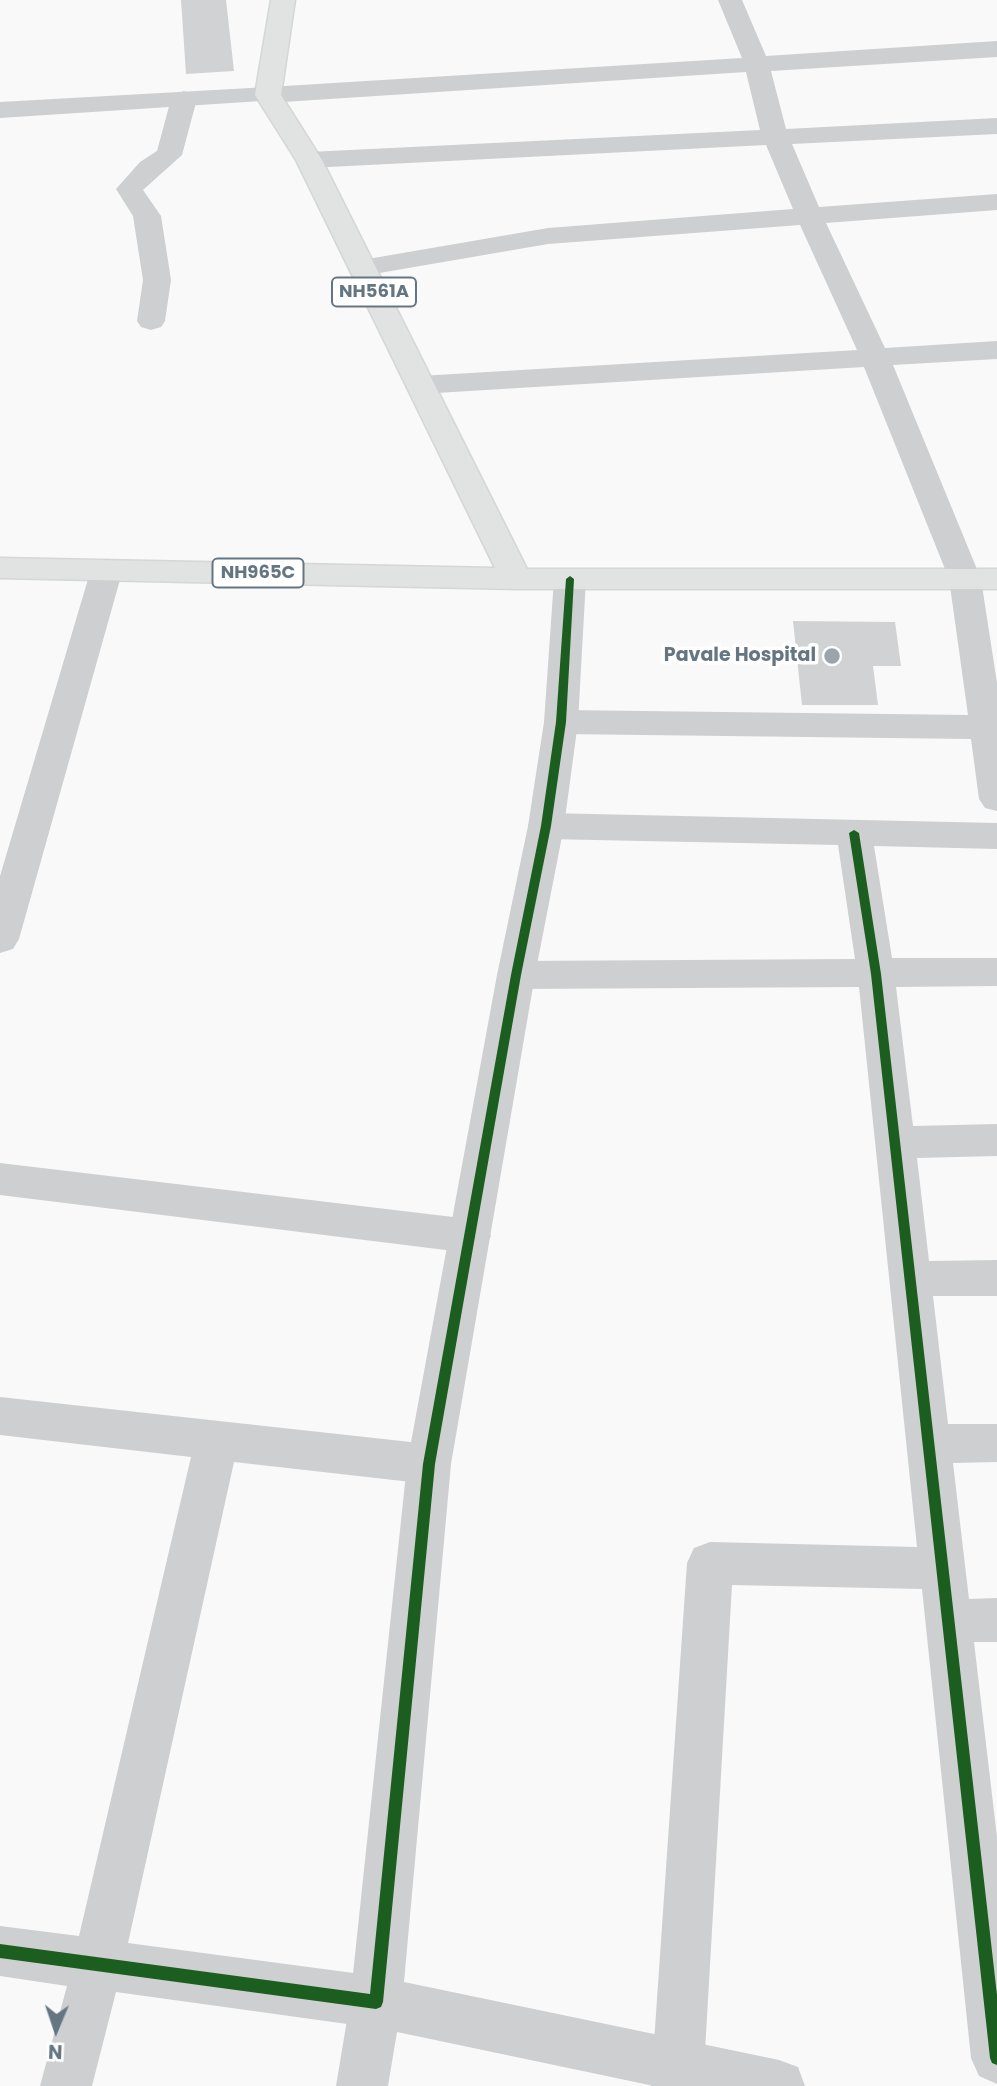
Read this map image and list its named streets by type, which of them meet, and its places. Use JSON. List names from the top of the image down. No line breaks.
{"streets":{"highway":["NH561A","NH965C"]},"crossings":[["NH561A","NH965C"]],"places":["Pavale Hospital"],"north":"bottom"}
